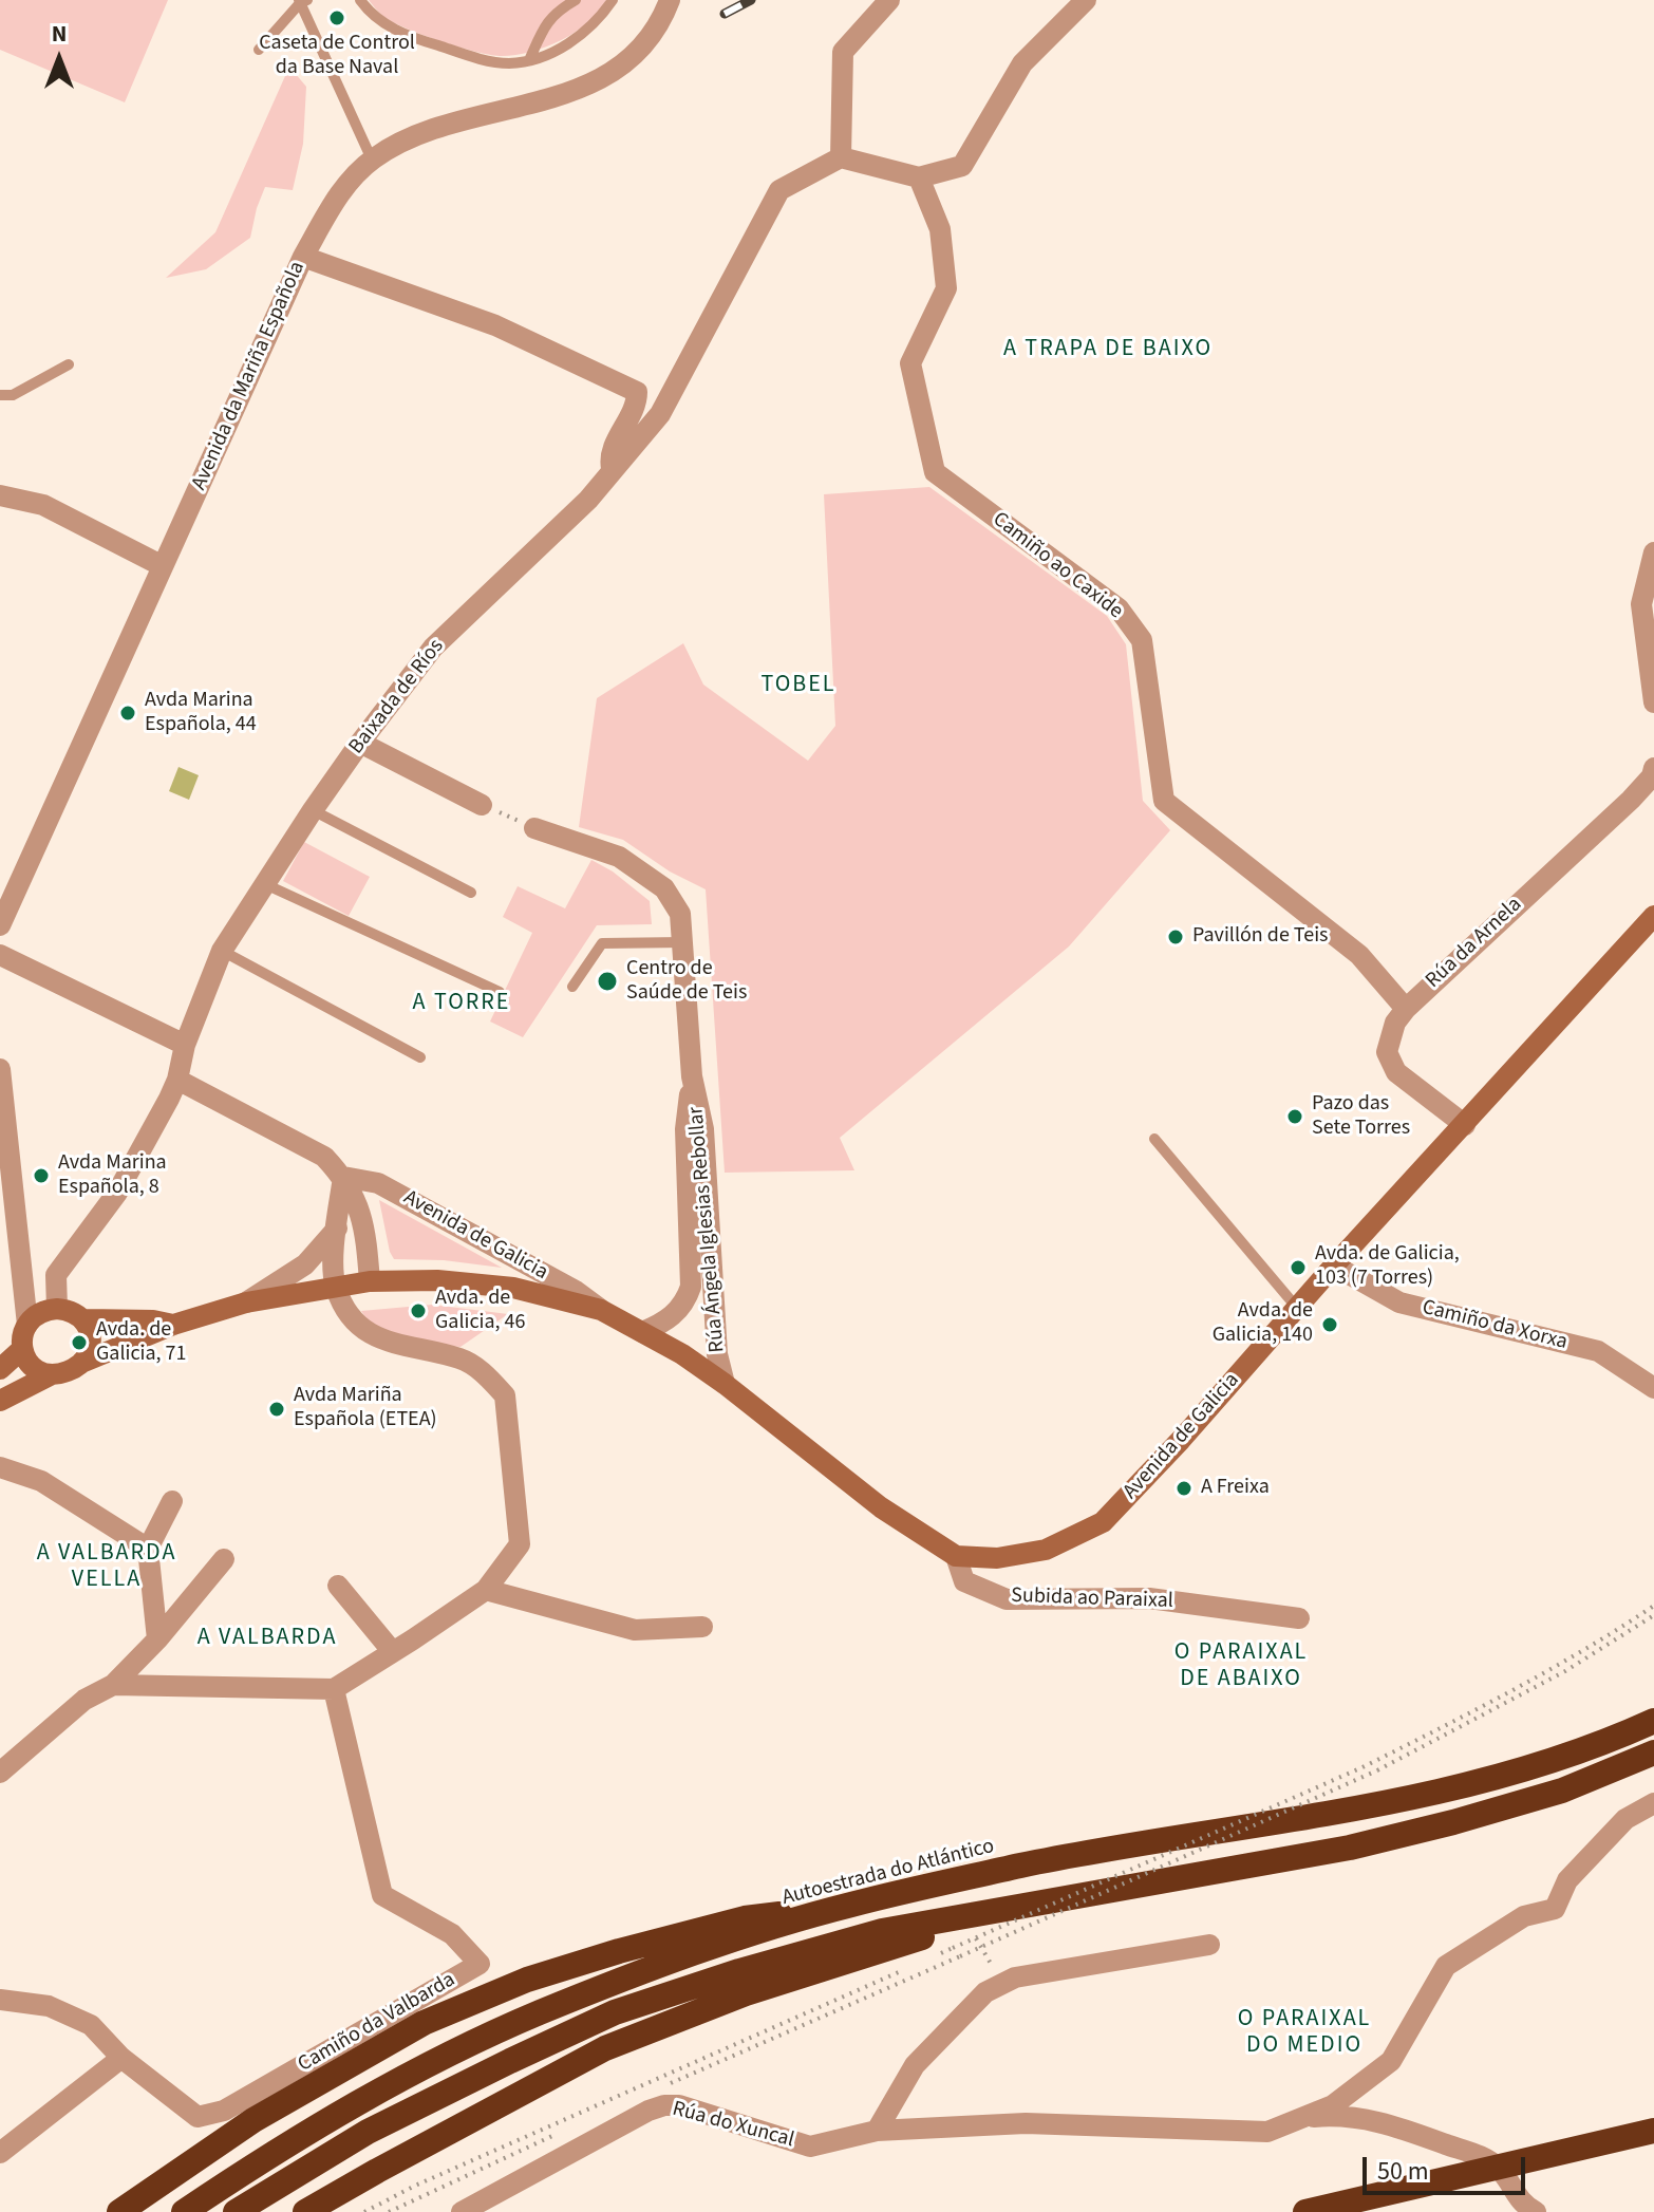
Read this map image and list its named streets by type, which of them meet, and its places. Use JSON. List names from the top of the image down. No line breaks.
{"streets":{"highway":["Autoestrada do Atlántico"],"main road":["Avenida de Galicia"],"street":["Avenida da Mariña Española","Camiño ao Caxide","Baixada de Ríos","Rúa da Arnela","Rúa Ángela Iglesias Rebollar","Camiño da Xorxa","Subida ao Paraixal","Camiño da Valbarda","Rúa do Xuncal"]},"crossings":[["Camiño ao Caxide","Rúa da Arnela"],["Baixada de Ríos","Avenida de Galicia"],["Rúa da Arnela","Avenida de Galicia"],["Rúa Ángela Iglesias Rebollar","Avenida de Galicia"],["Avenida de Galicia","Camiño da Xorxa"],["Avenida de Galicia","Subida ao Paraixal"]],"districts":["A TRAPA DE BAIXO","TOBEL","A TORRE","A VALBARDA VELLA","A VALBARDA","O PARAIXAL DE ABAIXO","O PARAIXAL DO MEDIO"],"places":["Caseta de Control da Base Naval","Avda Marina Española, 44","Pavillón de Teis","Centro de Saúde de Teis","Pazo das Sete Torres","Avda Marina Española, 8","Avda. de Galicia, 103 (7 Torres)","Avda. de Galicia, 46","Avda. de Galicia, 140","Avda. de Galicia, 71","Avda Mariña Española (ETEA)","A Freixa"],"scale_bar":"50 m","north":"top"}
